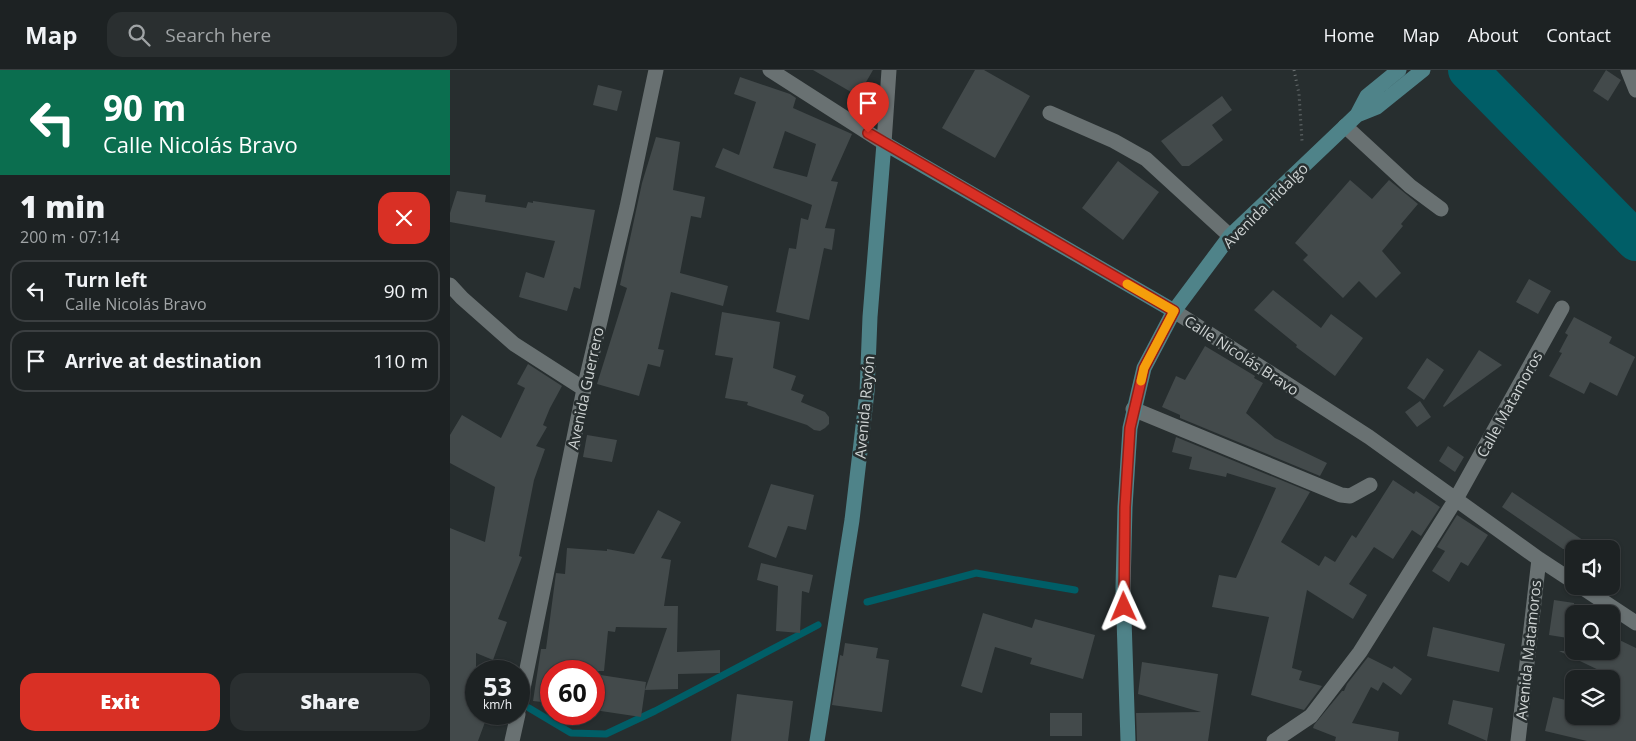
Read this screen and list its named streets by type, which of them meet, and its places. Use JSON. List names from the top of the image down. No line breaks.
{"streets":{"main road":["Avenida Hidalgo","Calle Nicolás Bravo","Avenida Rayón"],"street":["Avenida Guerrero","Calle Matamoros","Avenida Matamoros"]},"crossings":[["Avenida Hidalgo","Calle Nicolás Bravo"],["Calle Nicolás Bravo","Calle Matamoros"],["Calle Nicolás Bravo","Avenida Rayón"],["Calle Nicolás Bravo","Avenida Matamoros"]],"page":{"header":"Map","search":"Search here","nav":["Home","Map","About","Contact"],"turn":["90 m","Calle Nicolás Bravo"],"heading":["1 min","200 m · 07:14"],"list":[{"name":"Turn left","note":"Calle Nicolás Bravo","value":"90 m"},{"name":"Arrive at destination","value":"110 m"}],"speed":"53 km/h","limit":"60","buttons":["Exit","Share"]}}
